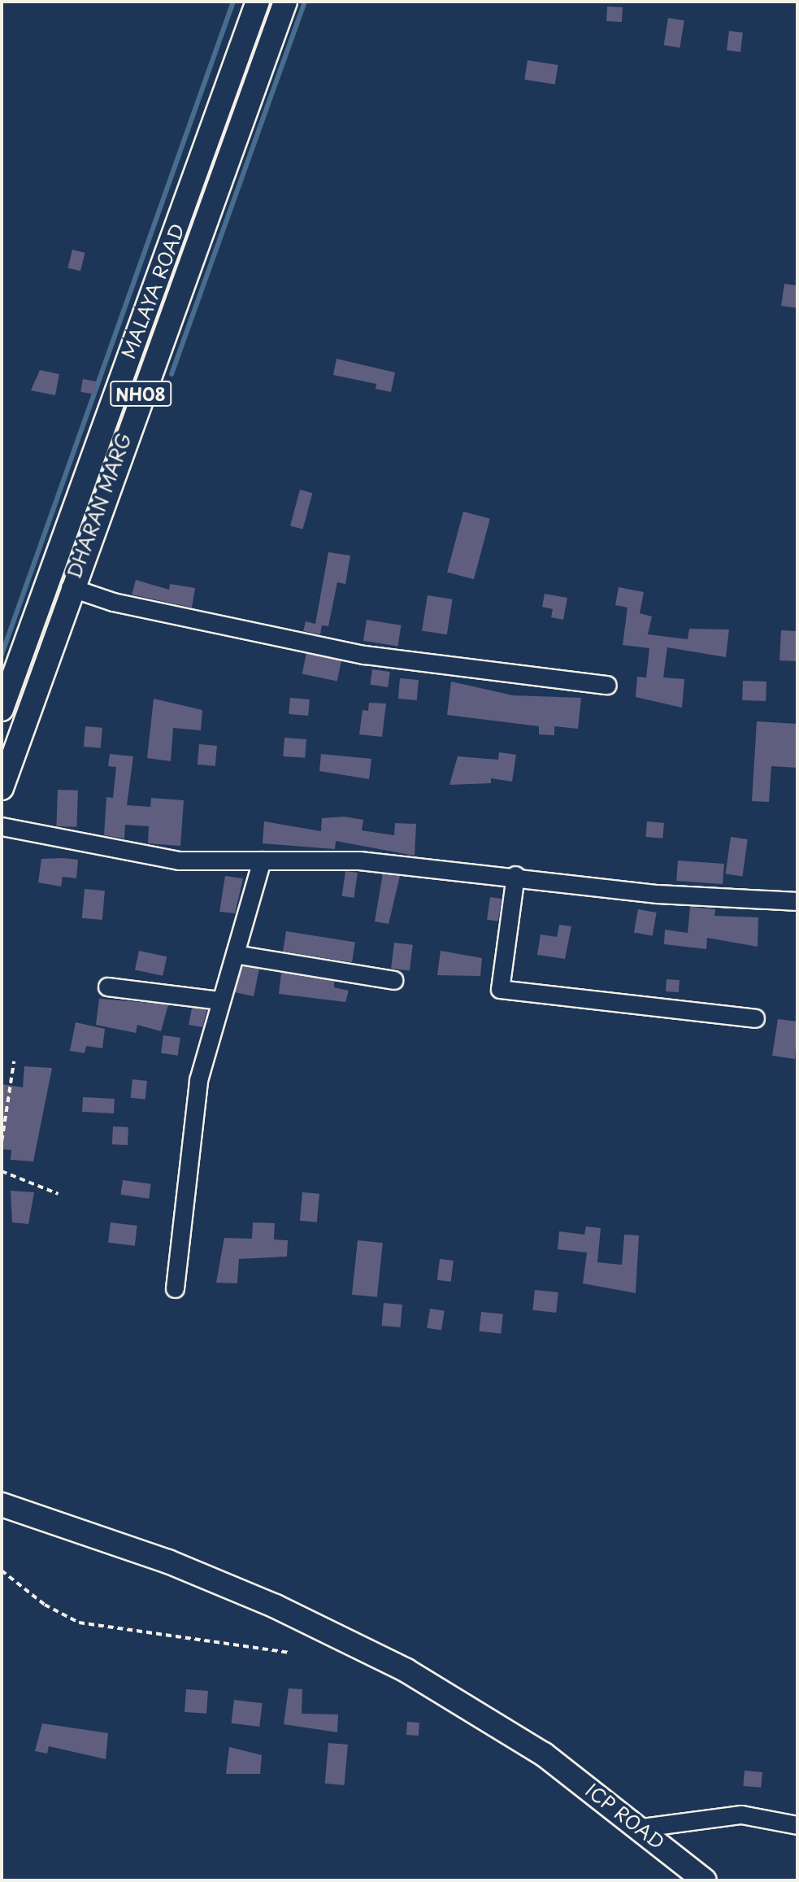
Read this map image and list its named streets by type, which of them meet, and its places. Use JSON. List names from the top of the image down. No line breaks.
{"streets":{"main road":["MALAYA ROAD","NH08","DHARAN MARG","ICP ROAD"]}}
